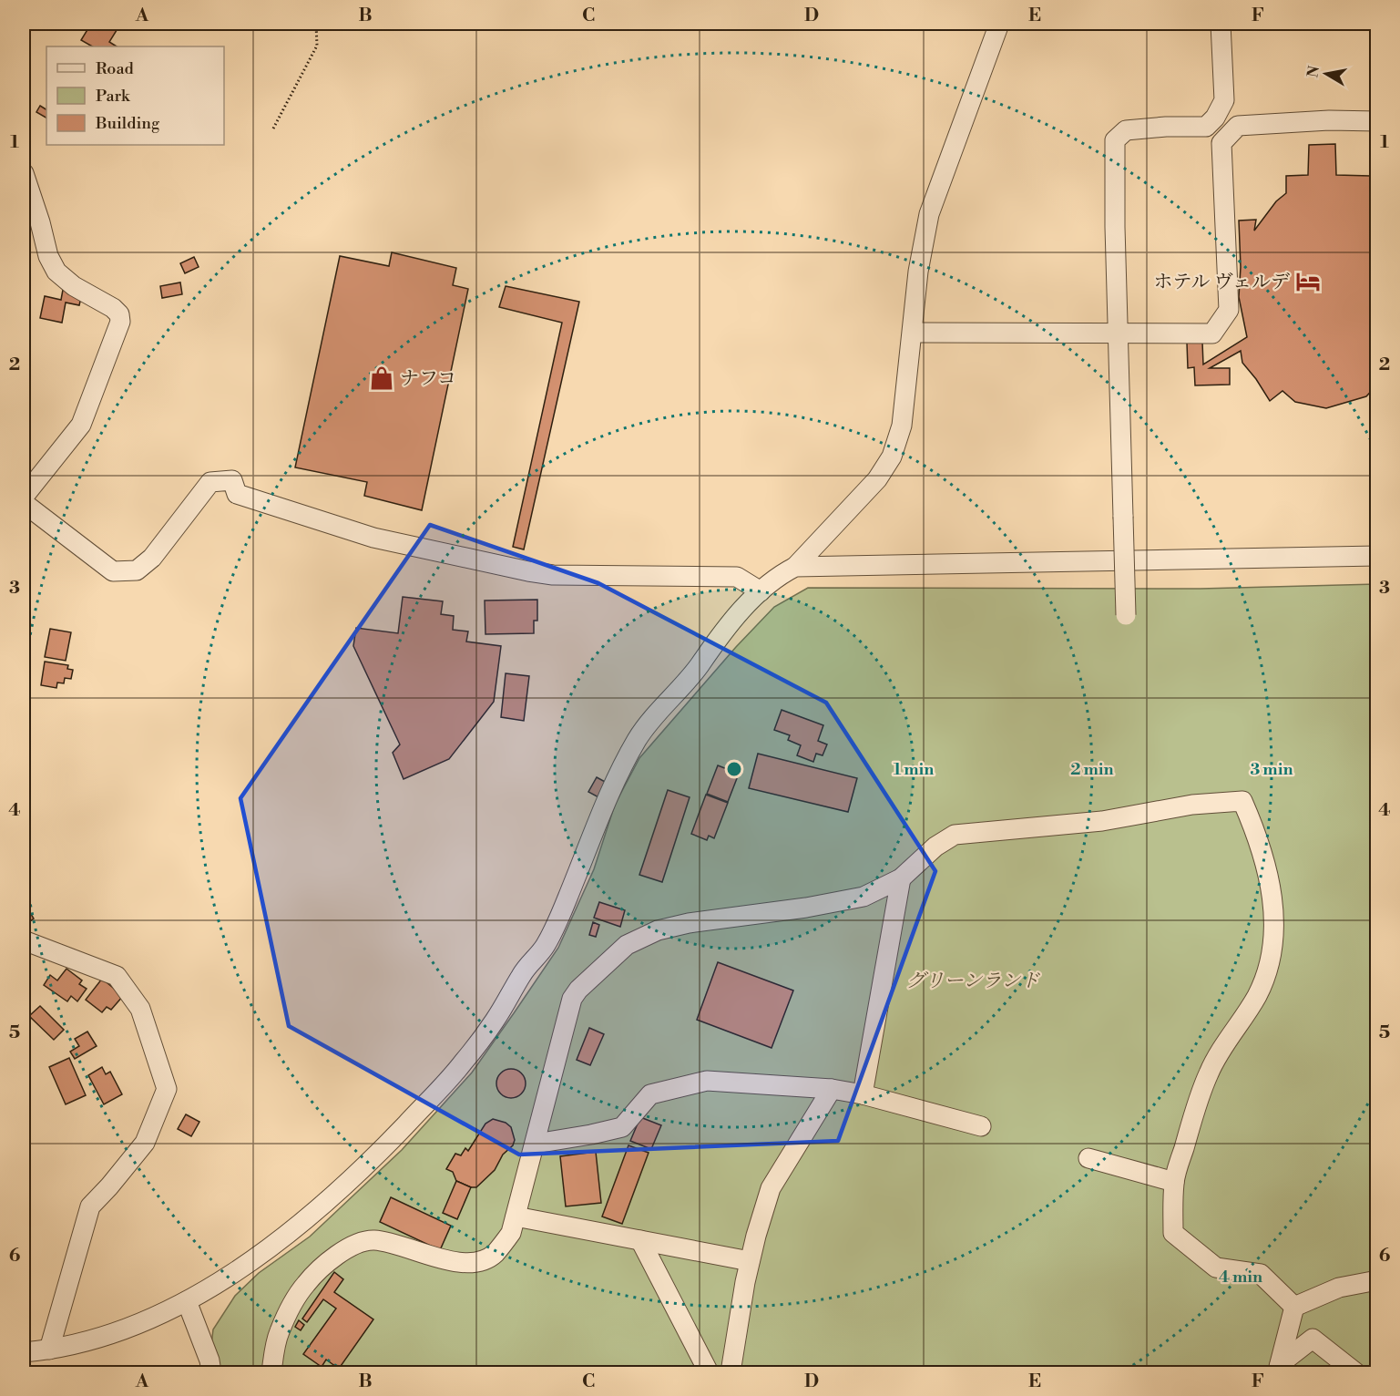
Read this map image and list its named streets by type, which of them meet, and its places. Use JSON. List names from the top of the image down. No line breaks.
{"parks":["グリーンランド"],"places":{"hotel":["ホテル ヴェルデ"],"shop":["ナフコ"]},"legend":["Road","Park","Building"],"north":"left","grid":{"columns":["A","B","C","D","E","F"],"rows":["1","2","3","4","5","6"]},"rings":["1 min","2 min","3 min","4 min"]}
